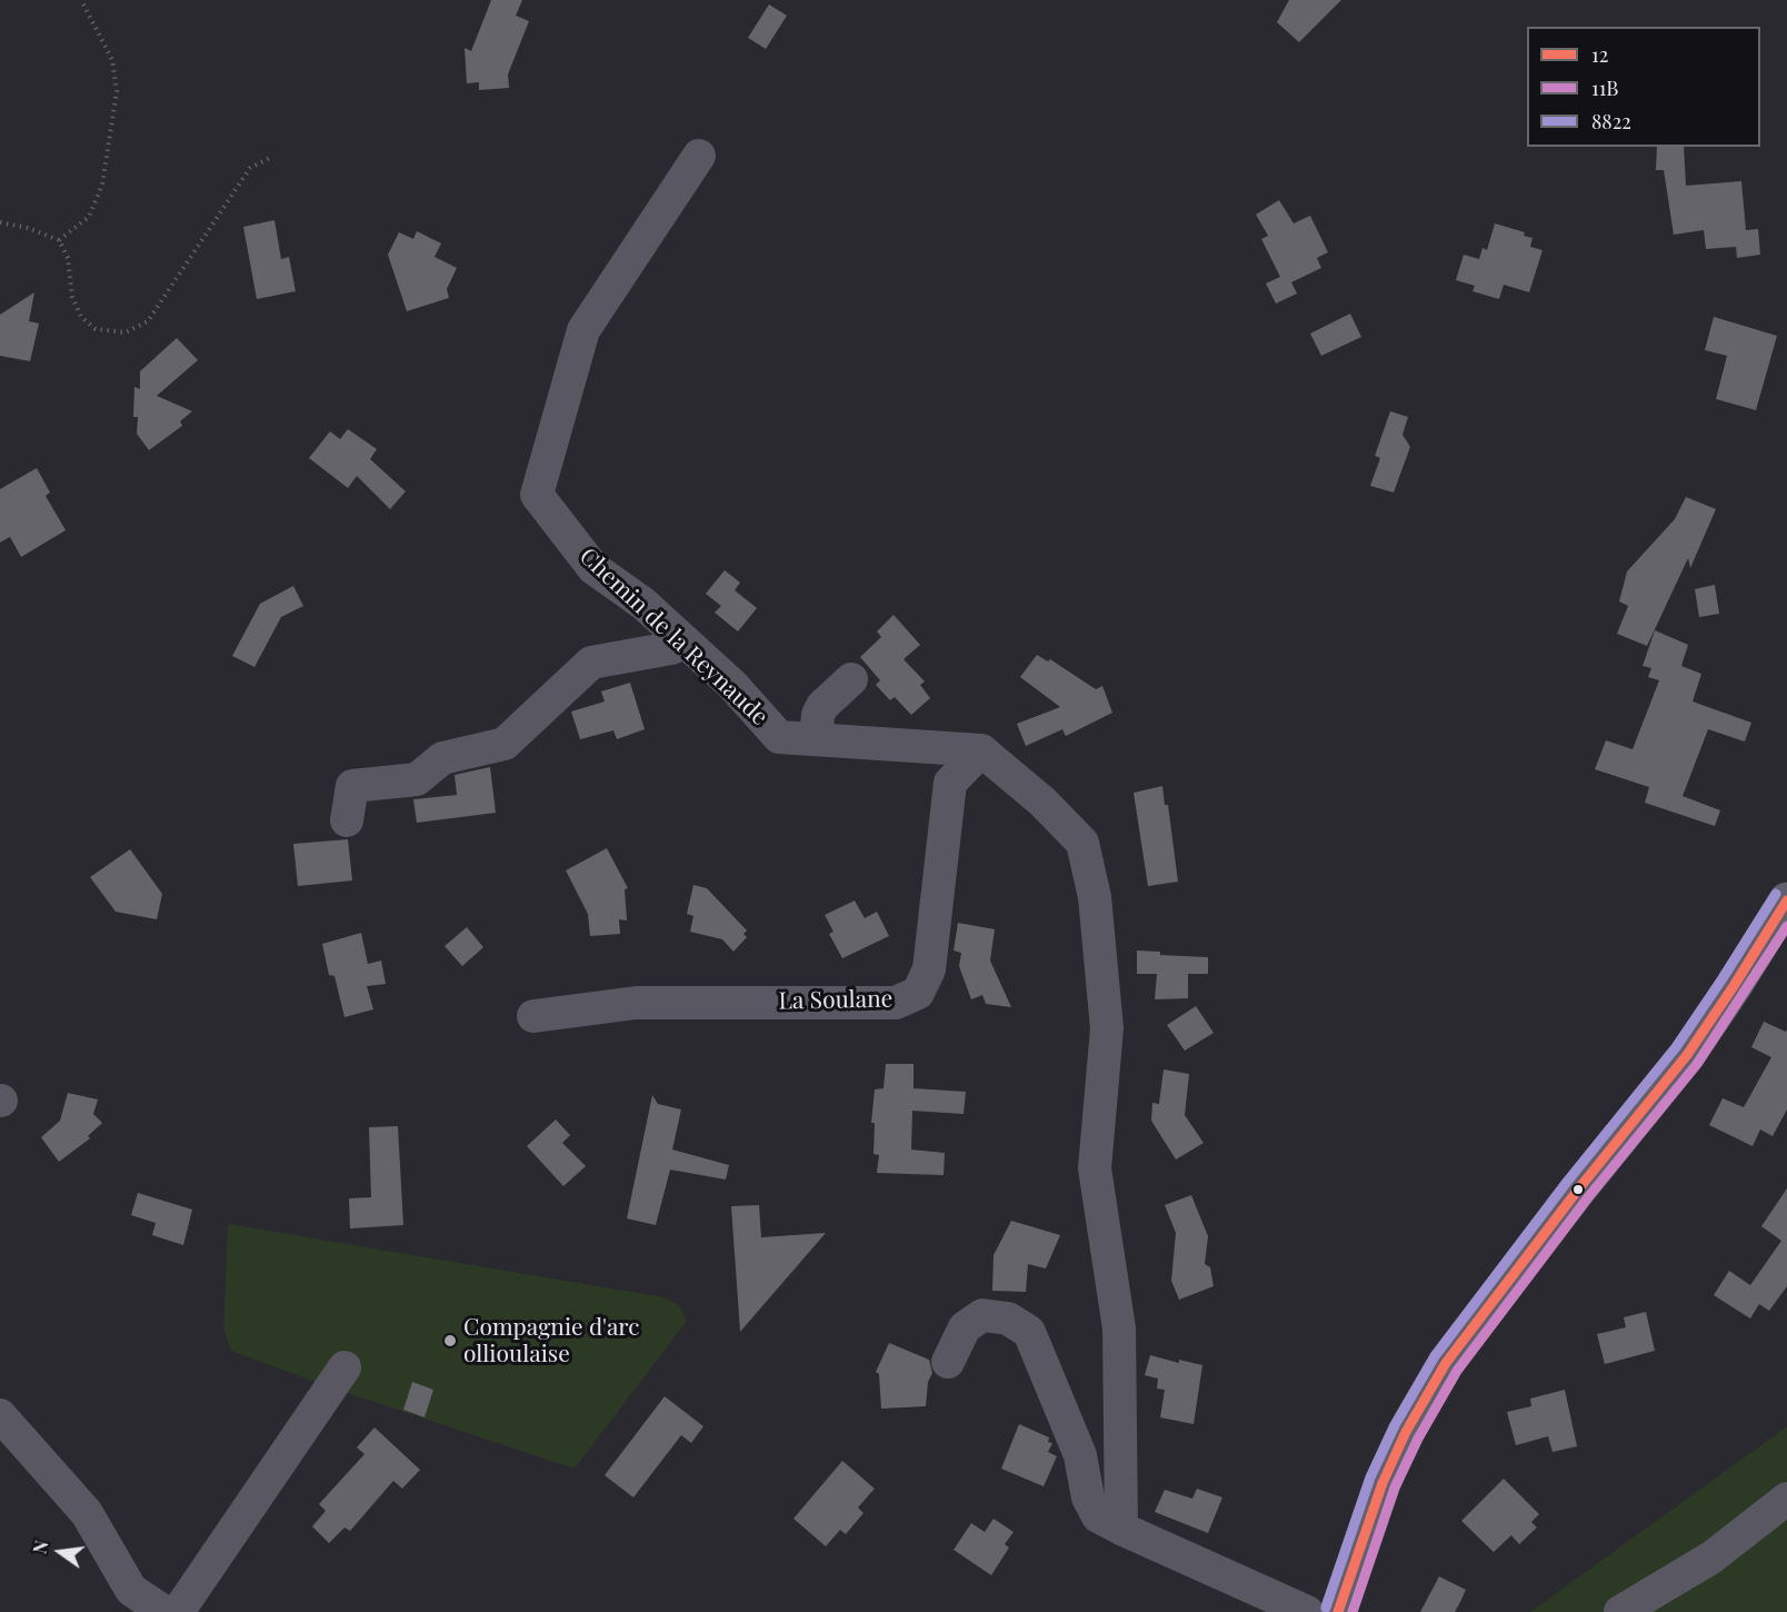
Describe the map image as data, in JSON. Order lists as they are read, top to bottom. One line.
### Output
{"streets":{"street":["Chemin de la Reynaude","La Soulane"]},"crossings":[["Chemin de la Reynaude","La Soulane"]],"places":["Compagnie d'arc ollioulaise"],"lines":["transit line 8822","transit line 12","transit line 11B"],"legend":["12","11B","8822"],"north":"left"}
